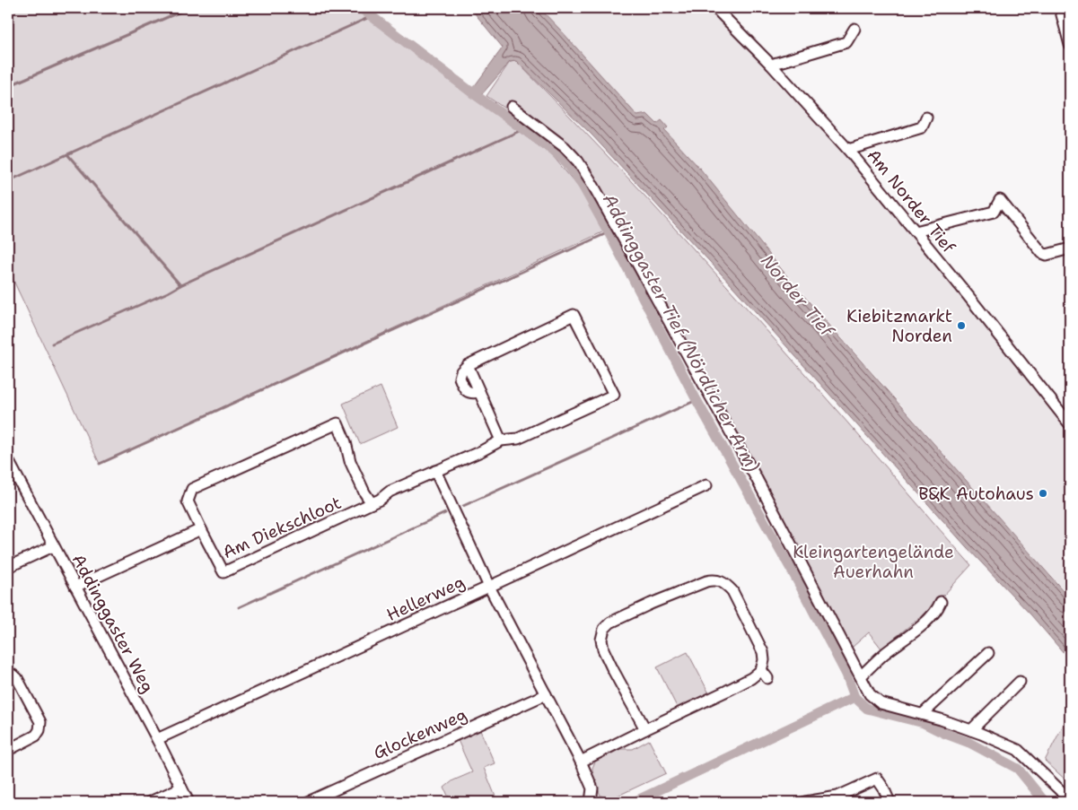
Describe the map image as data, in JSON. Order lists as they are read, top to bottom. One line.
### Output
{"streets":{"street":["Am Norder Tief","Am Diekschloot","Hellerweg","Addinggaster Weg","Glockenweg"]},"crossings":[["Hellerweg","Addinggaster Weg"]],"water":["Norder Tief","Addinggaster Tief (Nördlicher Arm)"],"parks":["Kleingartengelände Auerhahn"],"places":["Kiebitzmarkt Norden","B&K Autohaus"]}
